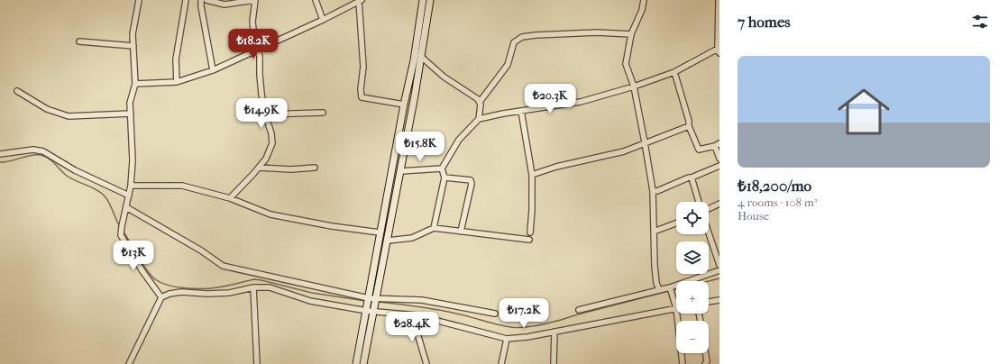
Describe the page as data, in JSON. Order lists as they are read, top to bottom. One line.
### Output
{"page":{"heading":"7 homes","price":["₺18.2K","₺20.3K","₺14.9K","₺15.8K","₺13K","₺17.2K","₺28.4K"],"list":[{"name":"₺18,200/mo","note":"4 rooms · 108 m² · House"}],"map_buttons":["+","−"]}}
